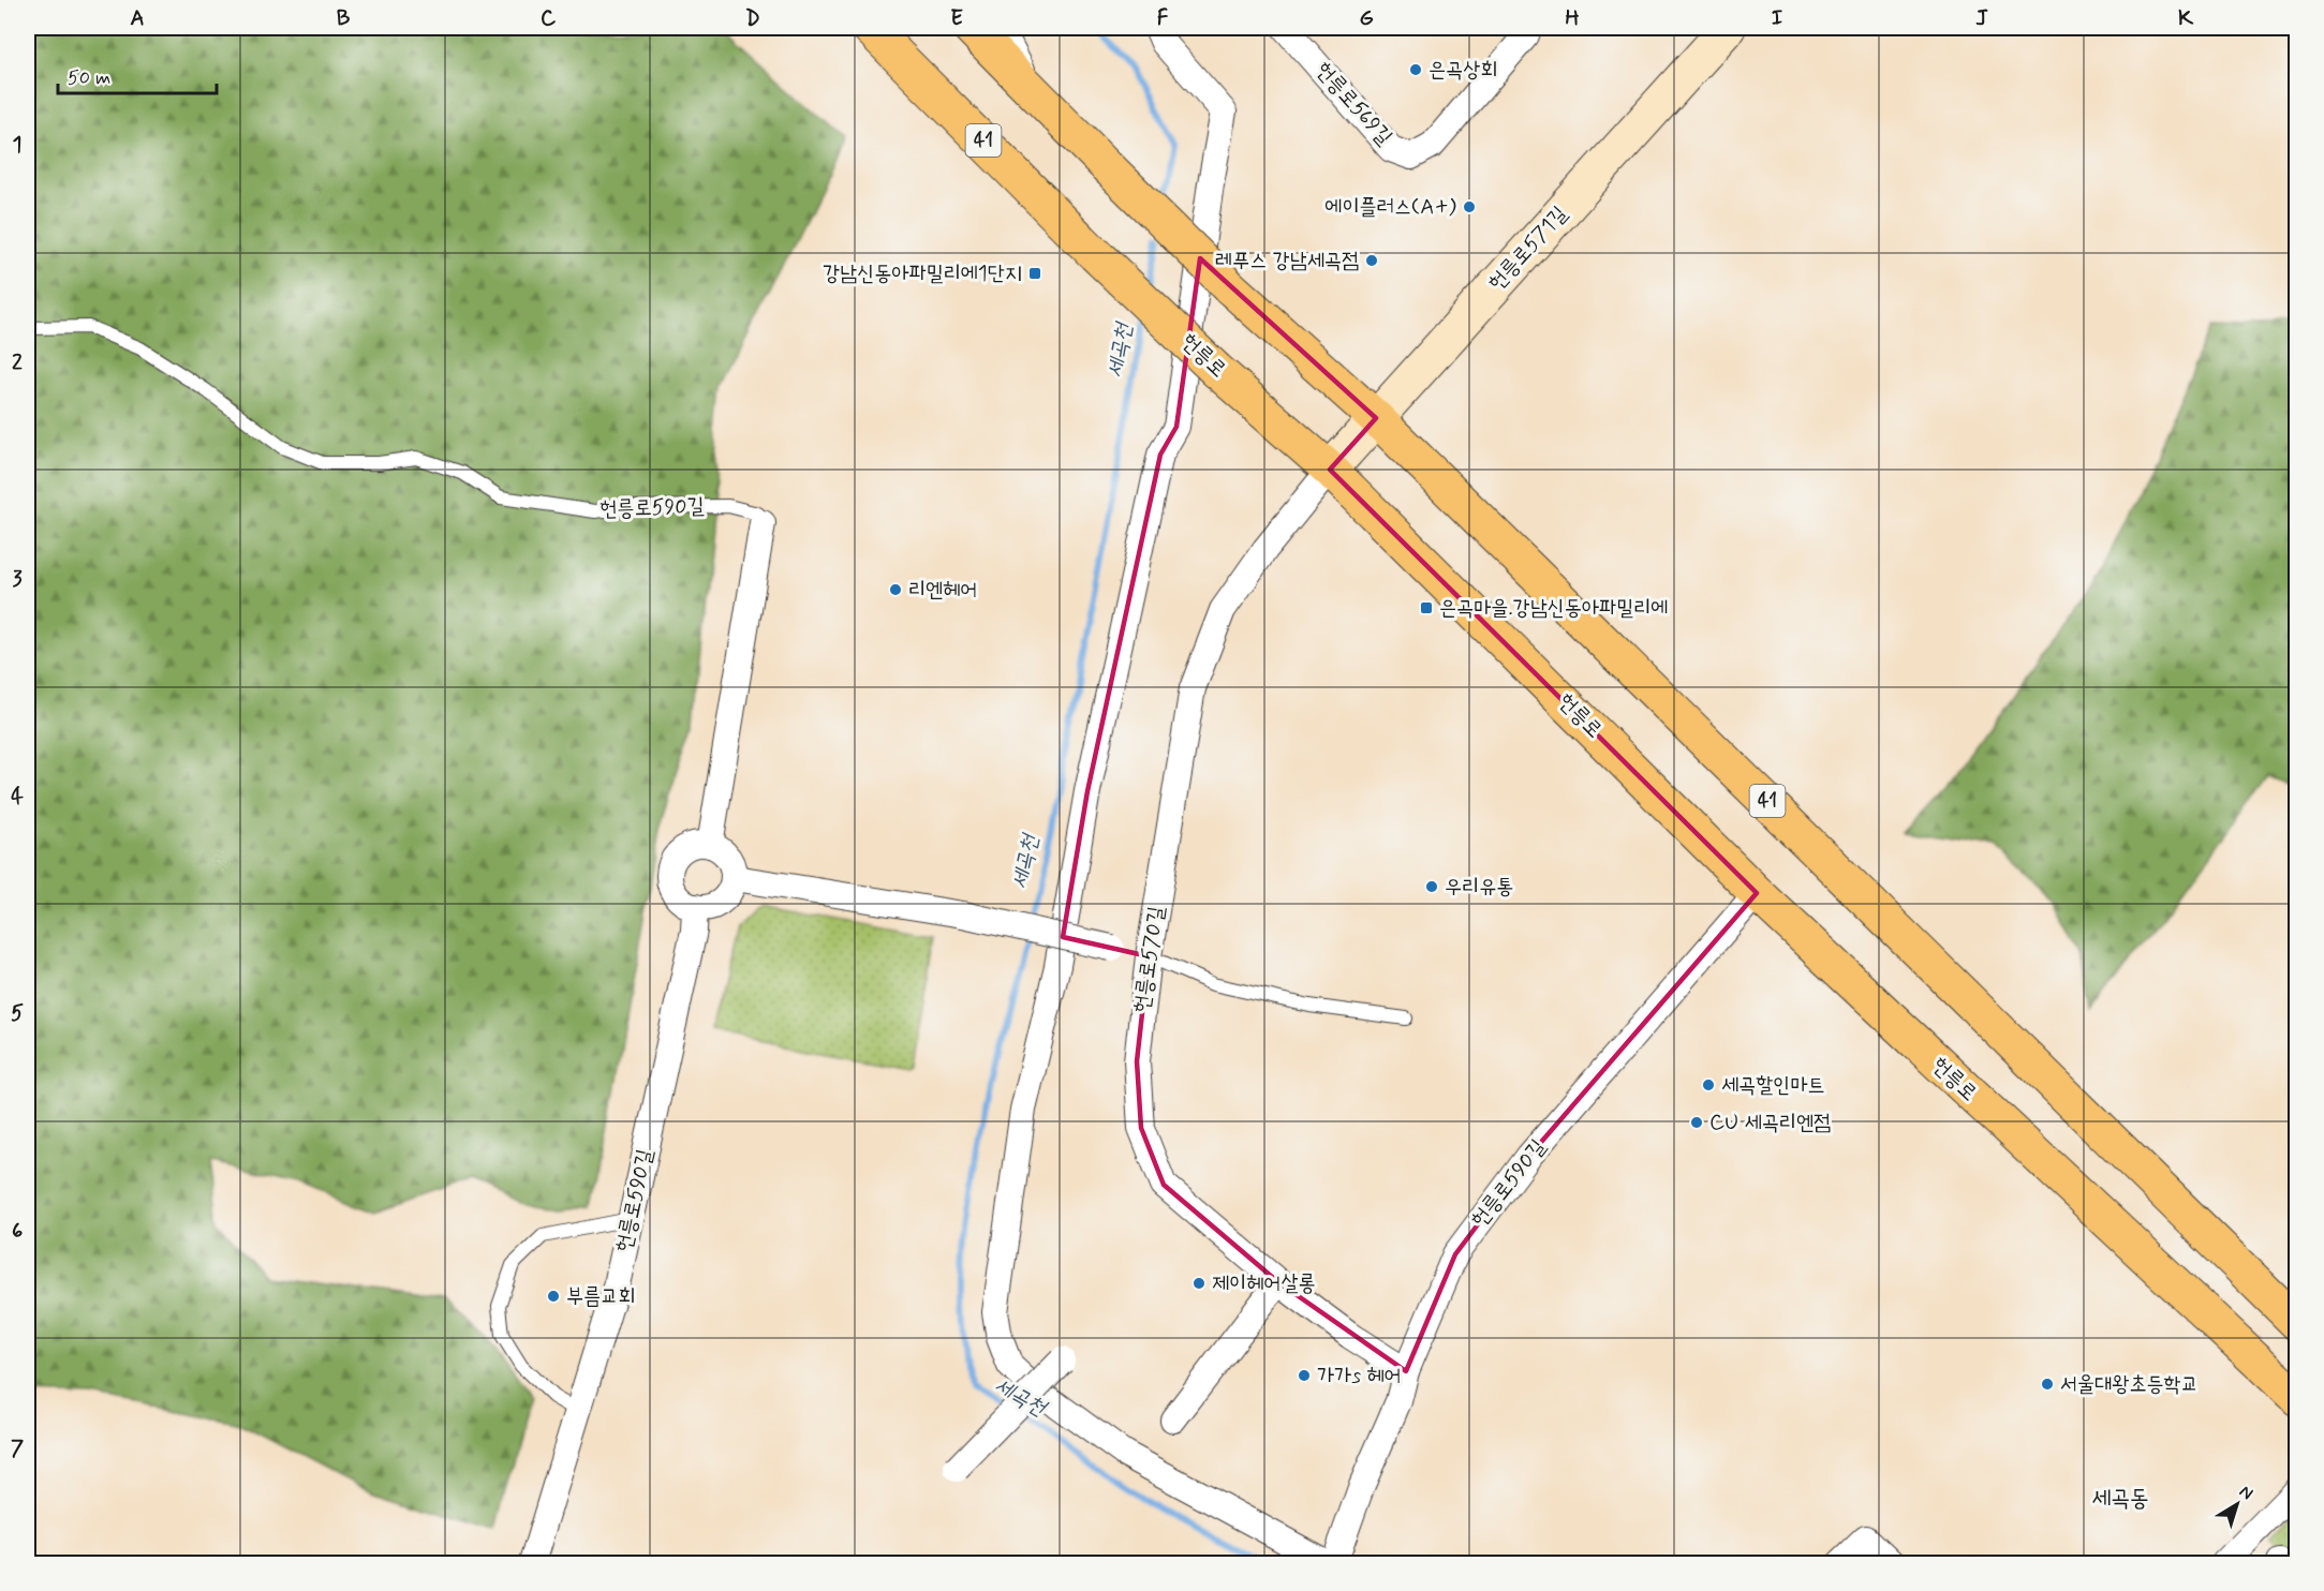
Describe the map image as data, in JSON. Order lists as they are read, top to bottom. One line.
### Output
{"streets":{"main road":["41","헌릉로"],"street":["헌릉로569길","헌릉로571길","헌릉로590길","헌릉로570길"]},"crossings":[["41","헌릉로571길"],["헌릉로571길","헌릉로"],["헌릉로571길","헌릉로570길"],["헌릉로","헌릉로590길"],["헌릉로","헌릉로570길"],["헌릉로590길","헌릉로570길"]],"districts":["세곡동"],"water":["세곡천"],"places":{"other":["은곡상회","에이플러스(A+)","레푸스 강남세곡점","리엔헤어","우리유통","세곡할인마트","CU 세곡리엔점","제이헤어살롱","부름교회","가가s 헤어","서울대왕초등학교"],"transit":["강남신동아파밀리에1단지","은곡마을.강남신동아파밀리에"]},"scale_bar":"50 m","north":"top right","grid":{"columns":["A","B","C","D","E","F","G","H","I","J","K"],"rows":["1","2","3","4","5","6","7"]}}
